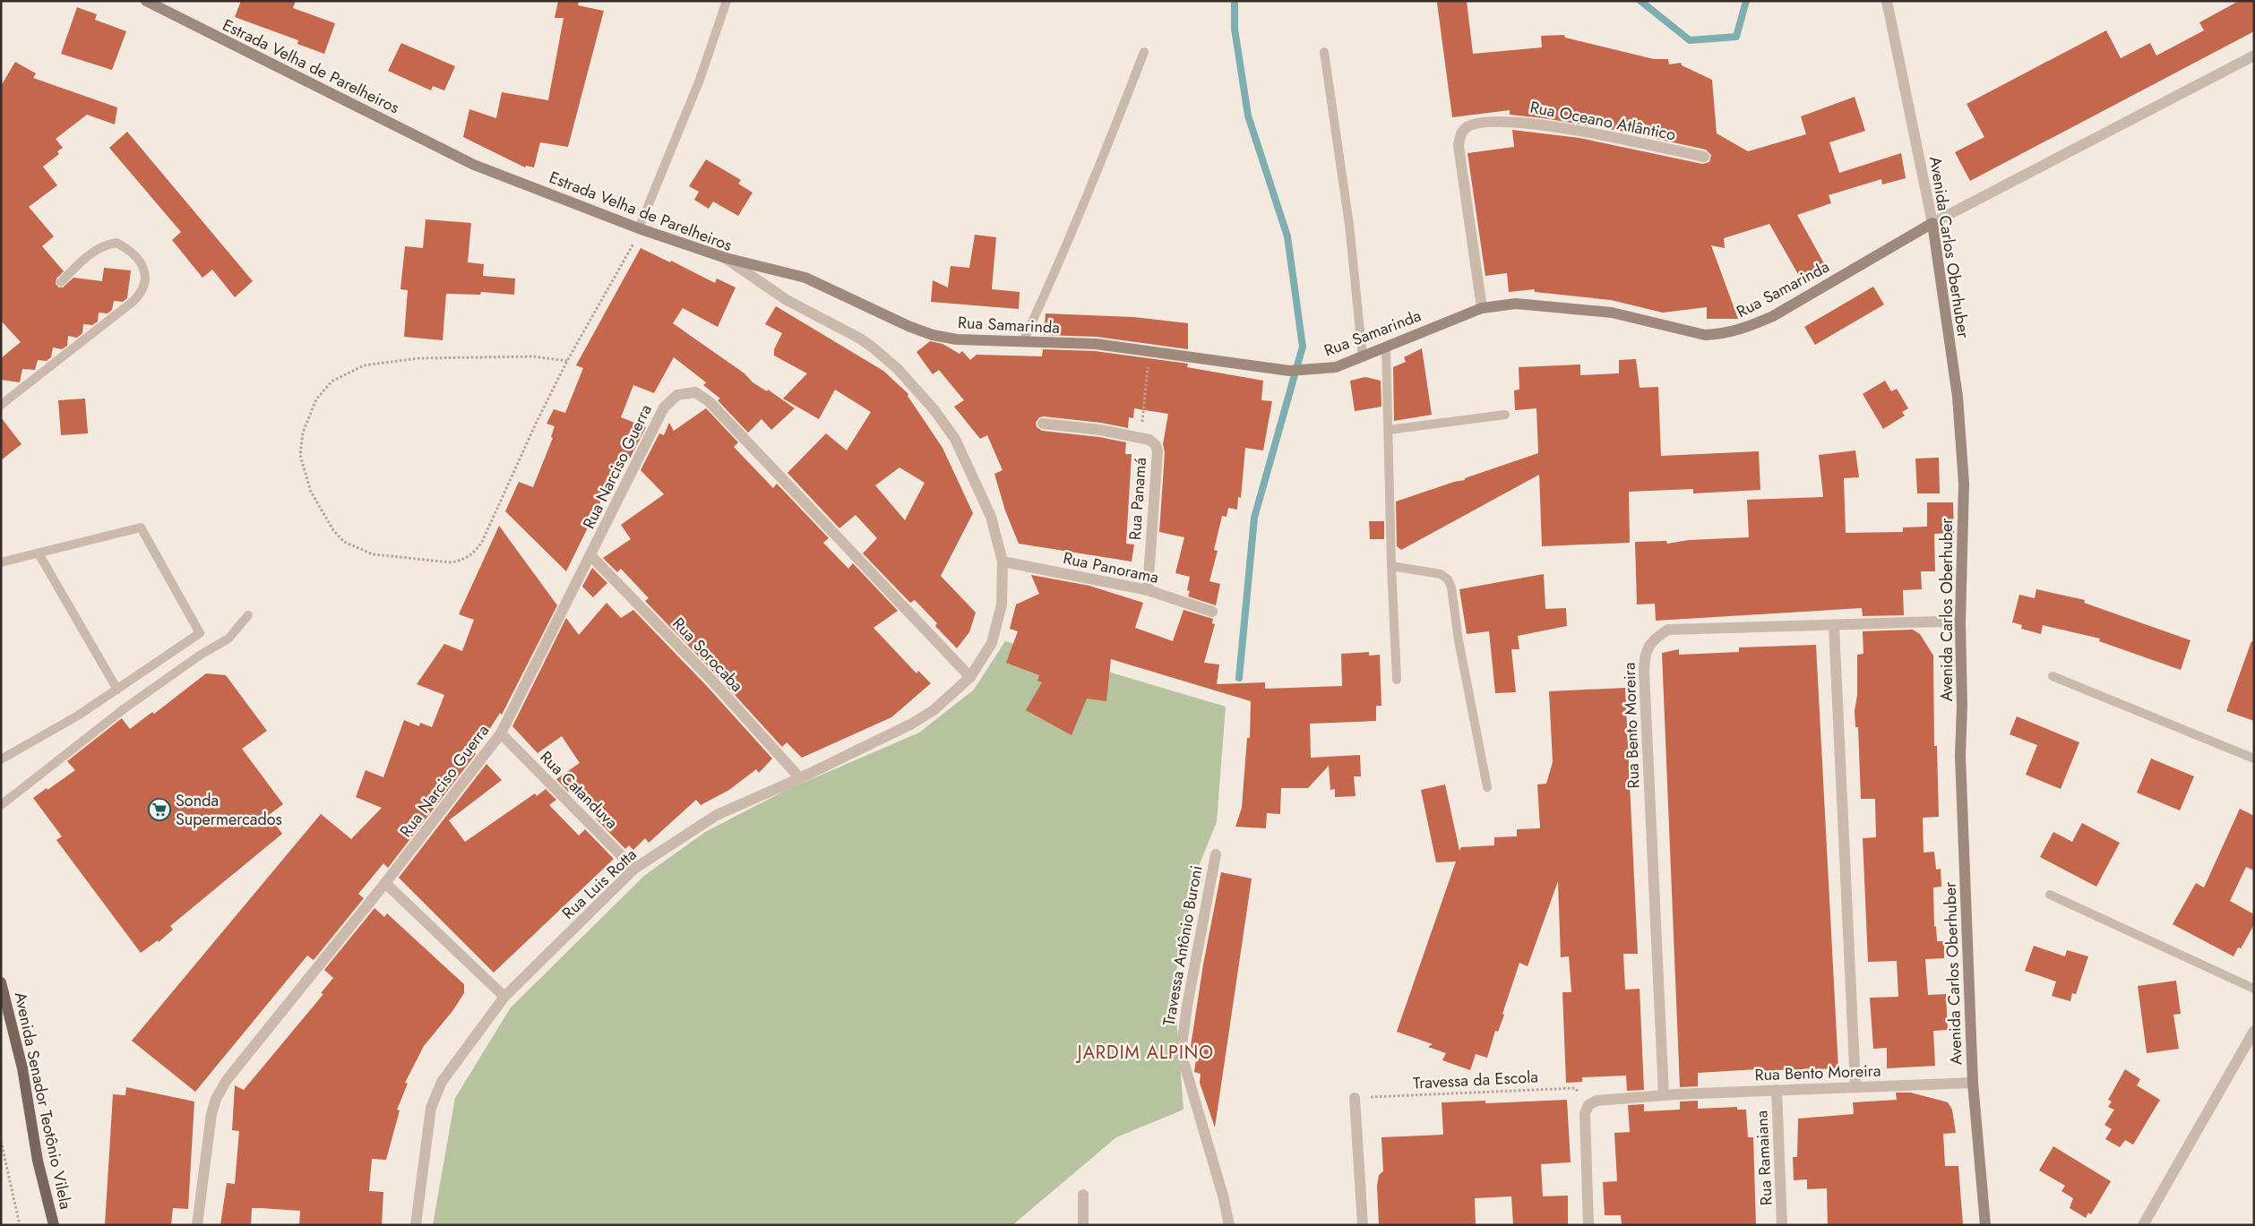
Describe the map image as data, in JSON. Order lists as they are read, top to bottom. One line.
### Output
{"streets":{"main road":["Estrada Velha de Parelheiros","Avenida Carlos Oberhuber","Rua Samarinda","Avenida Senador Teotônio Vilela"],"street":["Rua Oceano Atlântico","Rua Narciso Guerra","Rua Panamá","Rua Panorama","Rua Sorocaba","Rua Bento Moreira","Rua Catanduva","Rua Luis Rotta","Travessa Antônio Buroni","Rua Ramaiana"],"path":["Travessa da Escola"]},"crossings":[["Estrada Velha de Parelheiros","Rua Samarinda"],["Estrada Velha de Parelheiros","Rua Narciso Guerra"],["Estrada Velha de Parelheiros","Rua Panorama"],["Estrada Velha de Parelheiros","Rua Luis Rotta"],["Rua Oceano Atlântico","Rua Samarinda"],["Avenida Carlos Oberhuber","Rua Samarinda"],["Avenida Carlos Oberhuber","Rua Bento Moreira"],["Rua Narciso Guerra","Rua Sorocaba"],["Rua Narciso Guerra","Rua Catanduva"],["Rua Narciso Guerra","Rua Luis Rotta"],["Rua Panamá","Rua Panorama"],["Rua Sorocaba","Rua Luis Rotta"],["Rua Bento Moreira","Travessa da Escola"],["Rua Bento Moreira","Rua Ramaiana"],["Rua Catanduva","Rua Luis Rotta"]],"districts":["JARDIM ALPINO"],"places":{"supermarket":["Sonda Supermercados"]}}
